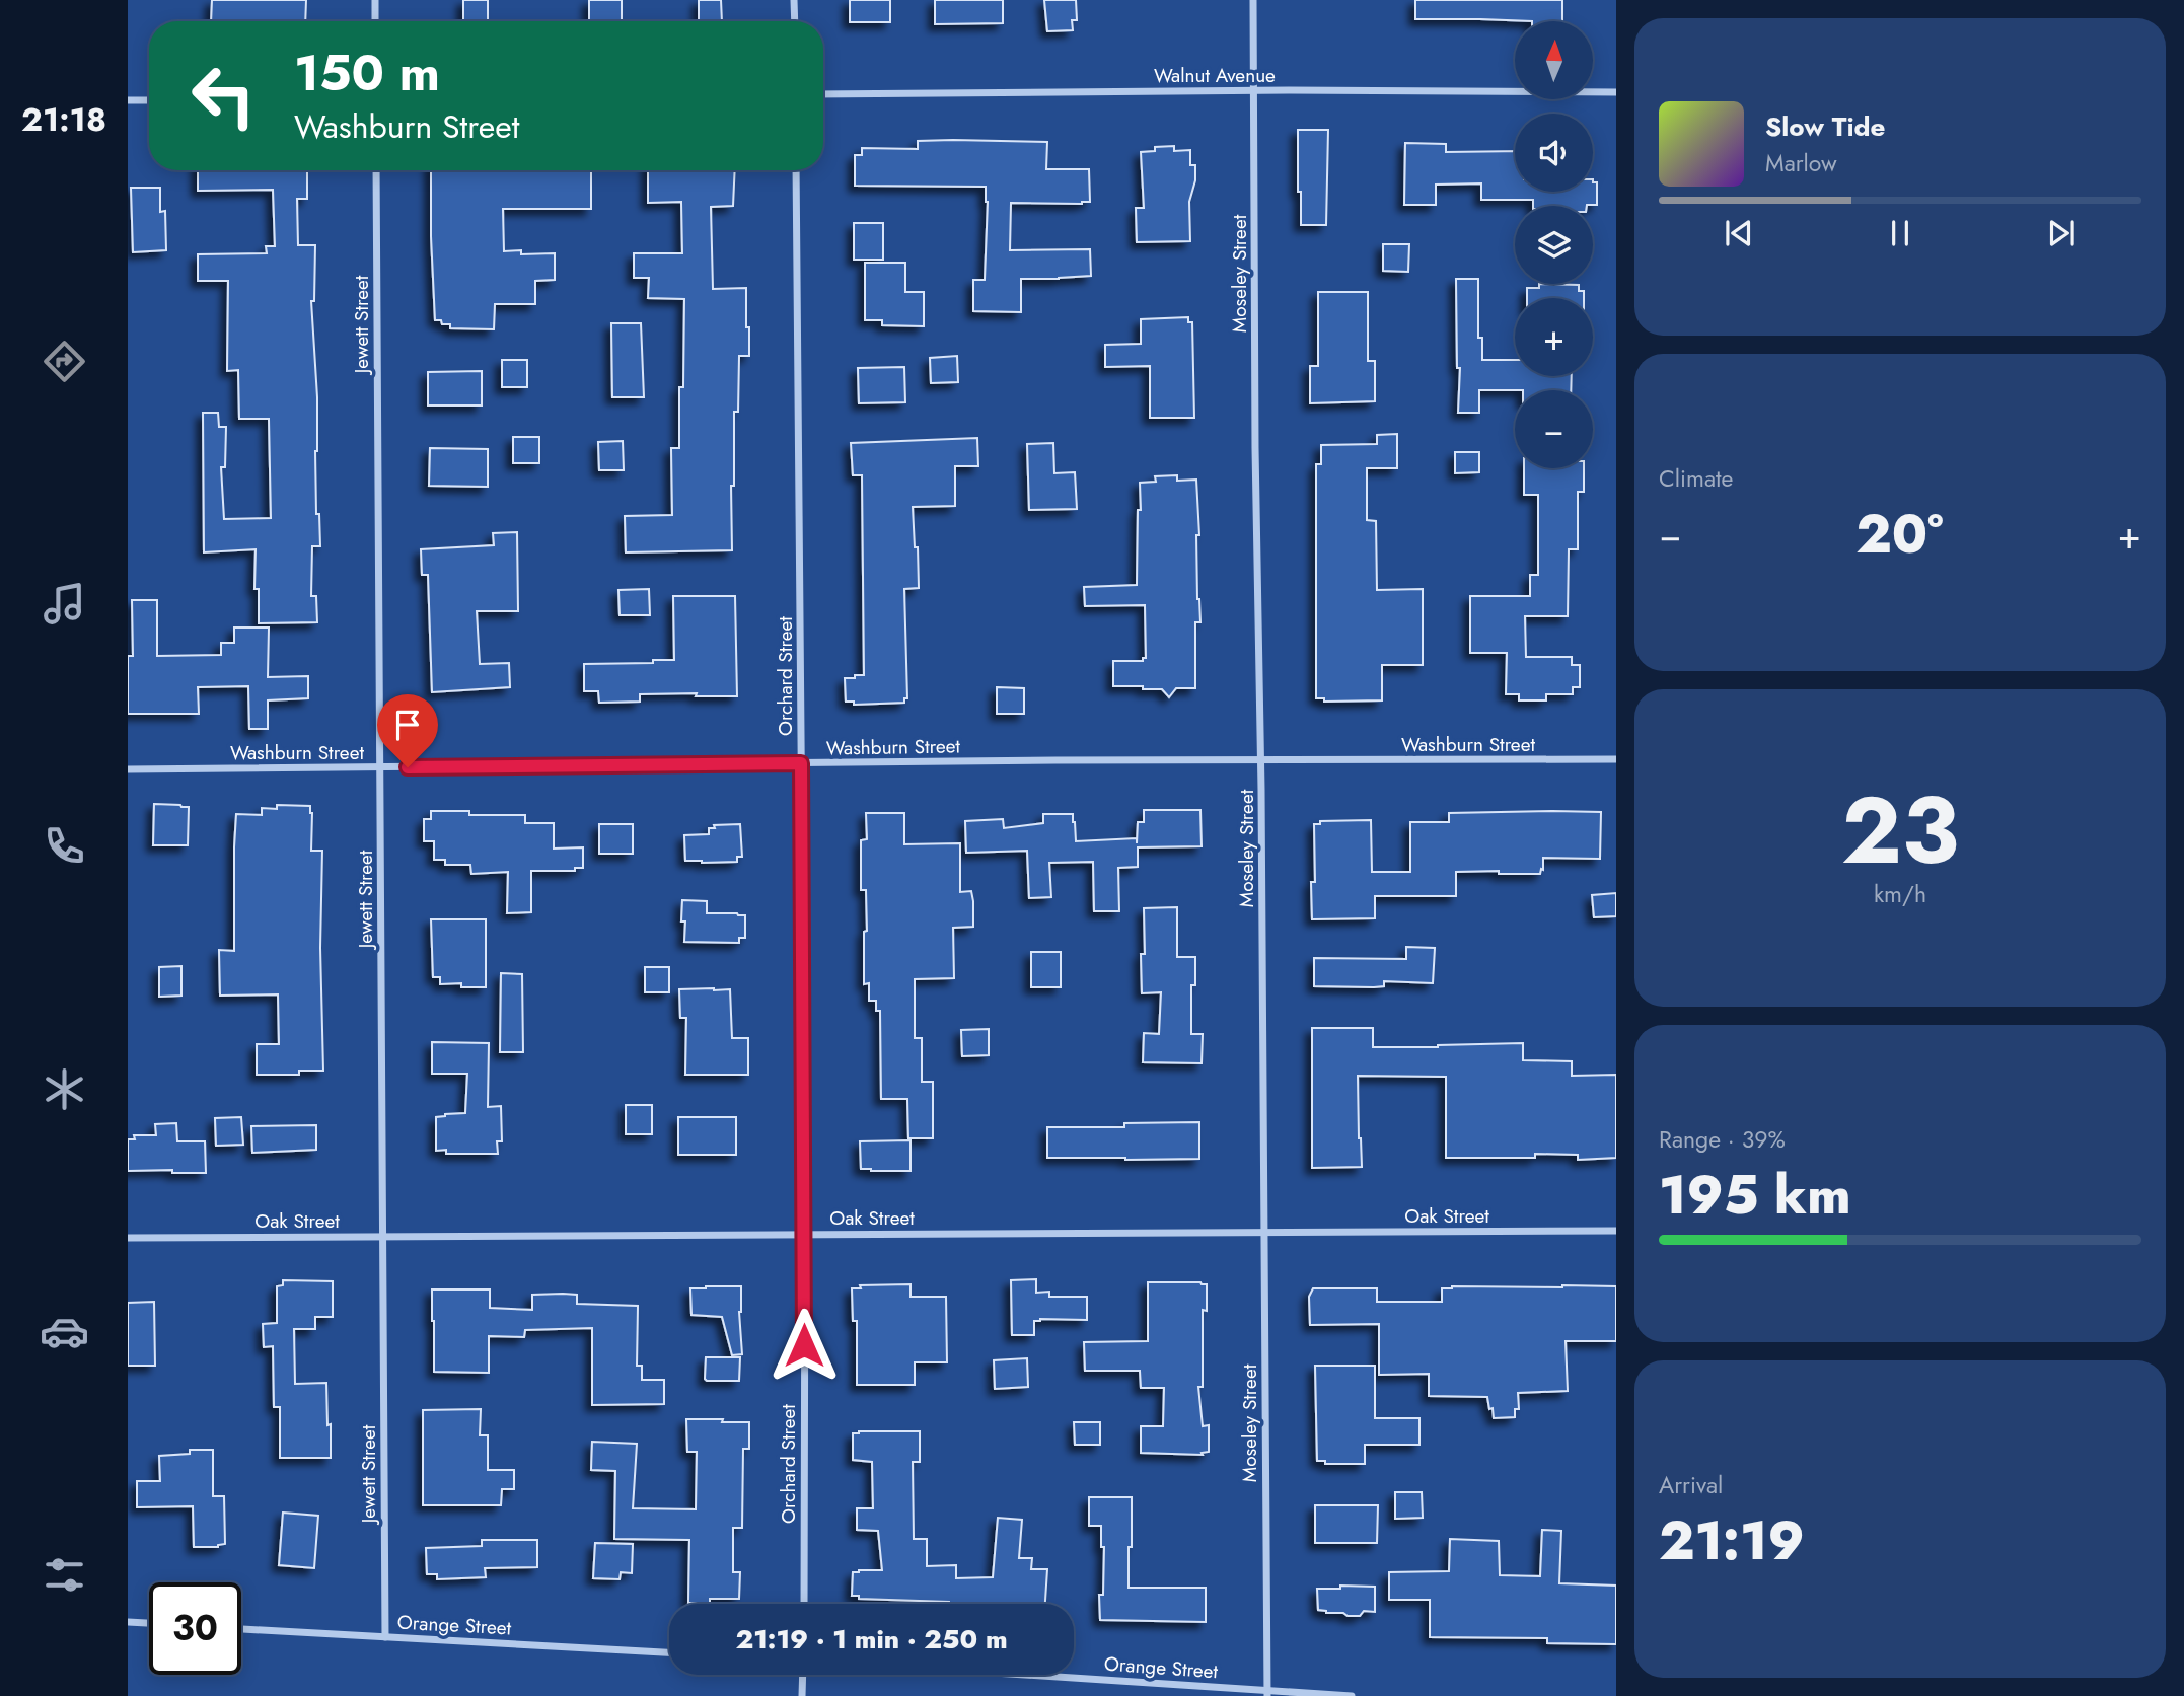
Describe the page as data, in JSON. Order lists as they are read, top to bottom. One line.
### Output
{"streets":{"street":["Walnut Avenue","Moseley Street","Jewett Street","Orchard Street","Washburn Street","Oak Street","Orange Street"]},"crossings":[["Walnut Avenue","Moseley Street"],["Moseley Street","Washburn Street"],["Moseley Street","Oak Street"],["Moseley Street","Orange Street"],["Jewett Street","Washburn Street"],["Jewett Street","Oak Street"],["Jewett Street","Orange Street"],["Orchard Street","Washburn Street"],["Orchard Street","Oak Street"]],"north":"top","page":{"tabs":"21:18","map_buttons":["+","−"],"turn":["150 m","Washburn Street"],"song":["Slow Tide","Marlow"],"tile":["Climate",["23","km/h"],["Range · 39%","195 km"],["Arrival","21:19"]],"heat":["−","20°","+"],"limit":"30","trip":"21:19 · 1 min · 250 m"}}
